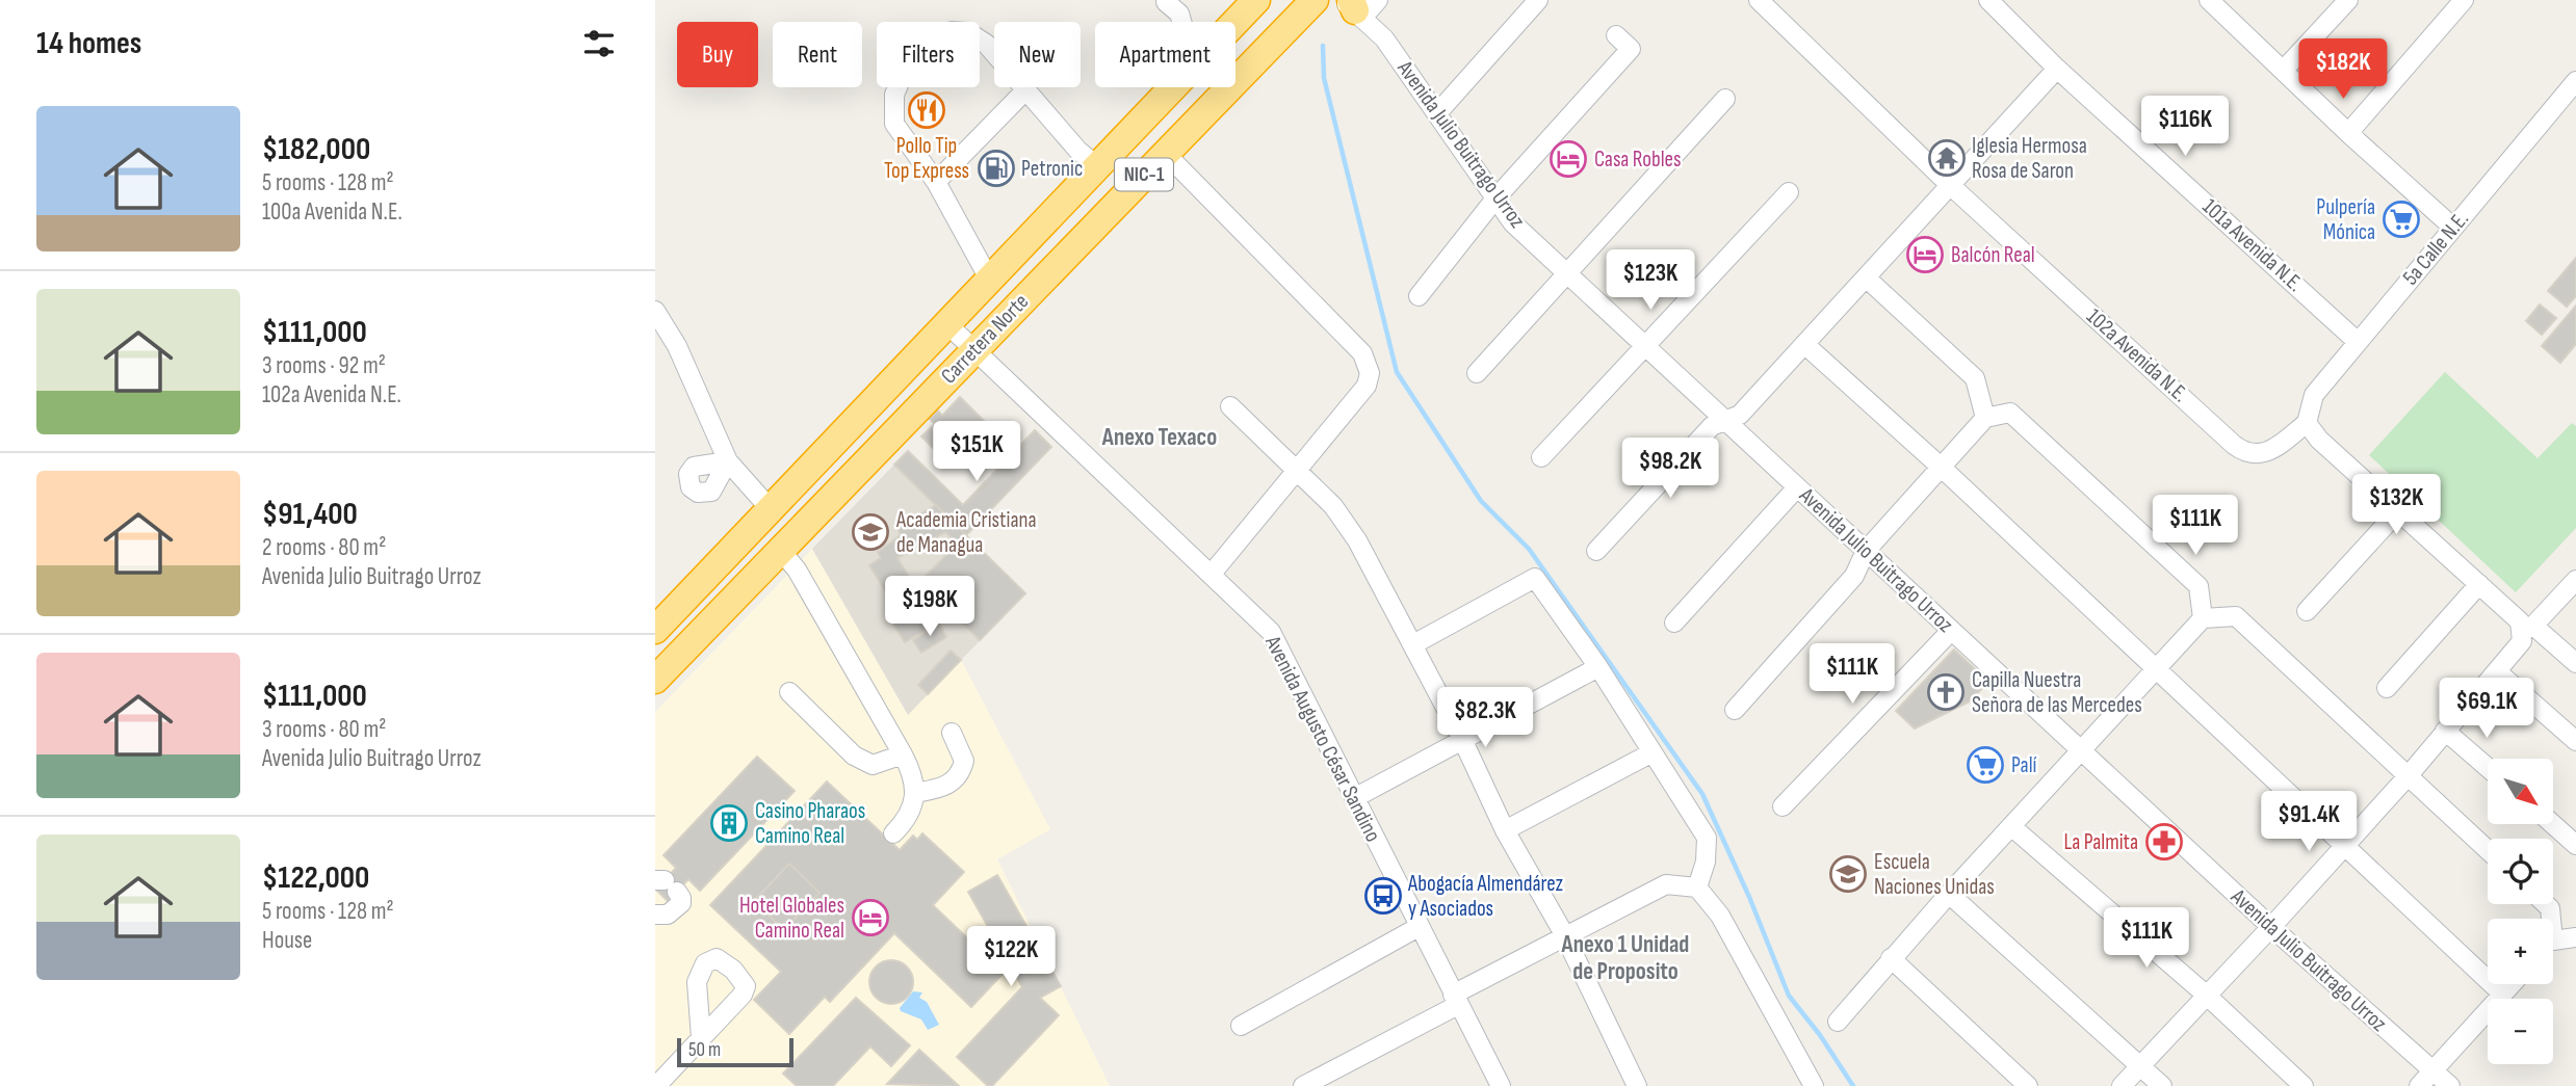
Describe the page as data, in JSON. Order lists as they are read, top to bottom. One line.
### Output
{"streets":{"highway":["NIC-1","Carretera Norte"],"street":["Avenida Julio Buitrago Urroz","101a Avenida N.E.","5a Calle N.E.","102a Avenida N.E.","Avenida Augusto César Sandino"]},"crossings":[["101a Avenida N.E.","5a Calle N.E."],["5a Calle N.E.","102a Avenida N.E."],["Carretera Norte","Avenida Augusto César Sandino"]],"districts":["Anexo Texaco","Anexo 1 Unidad de Proposito"],"places":{"restaurant":["Pollo Tip Top Express"],"temple":["Iglesia Hermosa Rosa de Saron"],"hotel":["Casa Robles","Balcón Real","Hotel Globales Camino Real"],"fuel station":["Petronic"],"supermarket":["Pulpería Mónica","Palí"],"school or university":["Academia Cristiana de Managua","Escuela Naciones Unidas"],"church":["Capilla Nuestra Señora de las Mercedes"],"building":["Casino Pharaos Camino Real"],"pharmacy":["La Palmita"],"bus stop":["Abogacía Almendárez y Asociados"]},"scale_bar":"50 m","north":"bottom right","page":{"heading":"14 homes","chip":["Buy","Rent","Filters","New","Apartment"],"price":["$182K","$116K","$123K","$151K","$98.2K","$132K","$111K","$198K","$111K","$69.1K","$82.3K","$91.4K","$111K","$122K"],"list":[{"name":"$182,000","note":"5 rooms · 128 m² · 100a Avenida N.E."},{"name":"$111,000","note":"3 rooms · 92 m² · 102a Avenida N.E."},{"name":"$91,400","note":"2 rooms · 80 m² · Avenida Julio Buitrago Urroz"},{"name":"$111,000","note":"3 rooms · 80 m² · Avenida Julio Buitrago Urroz"},{"name":"$122,000","note":"5 rooms · 128 m² · House"}],"map_buttons":["+","−"],"scale":"50 m"}}
